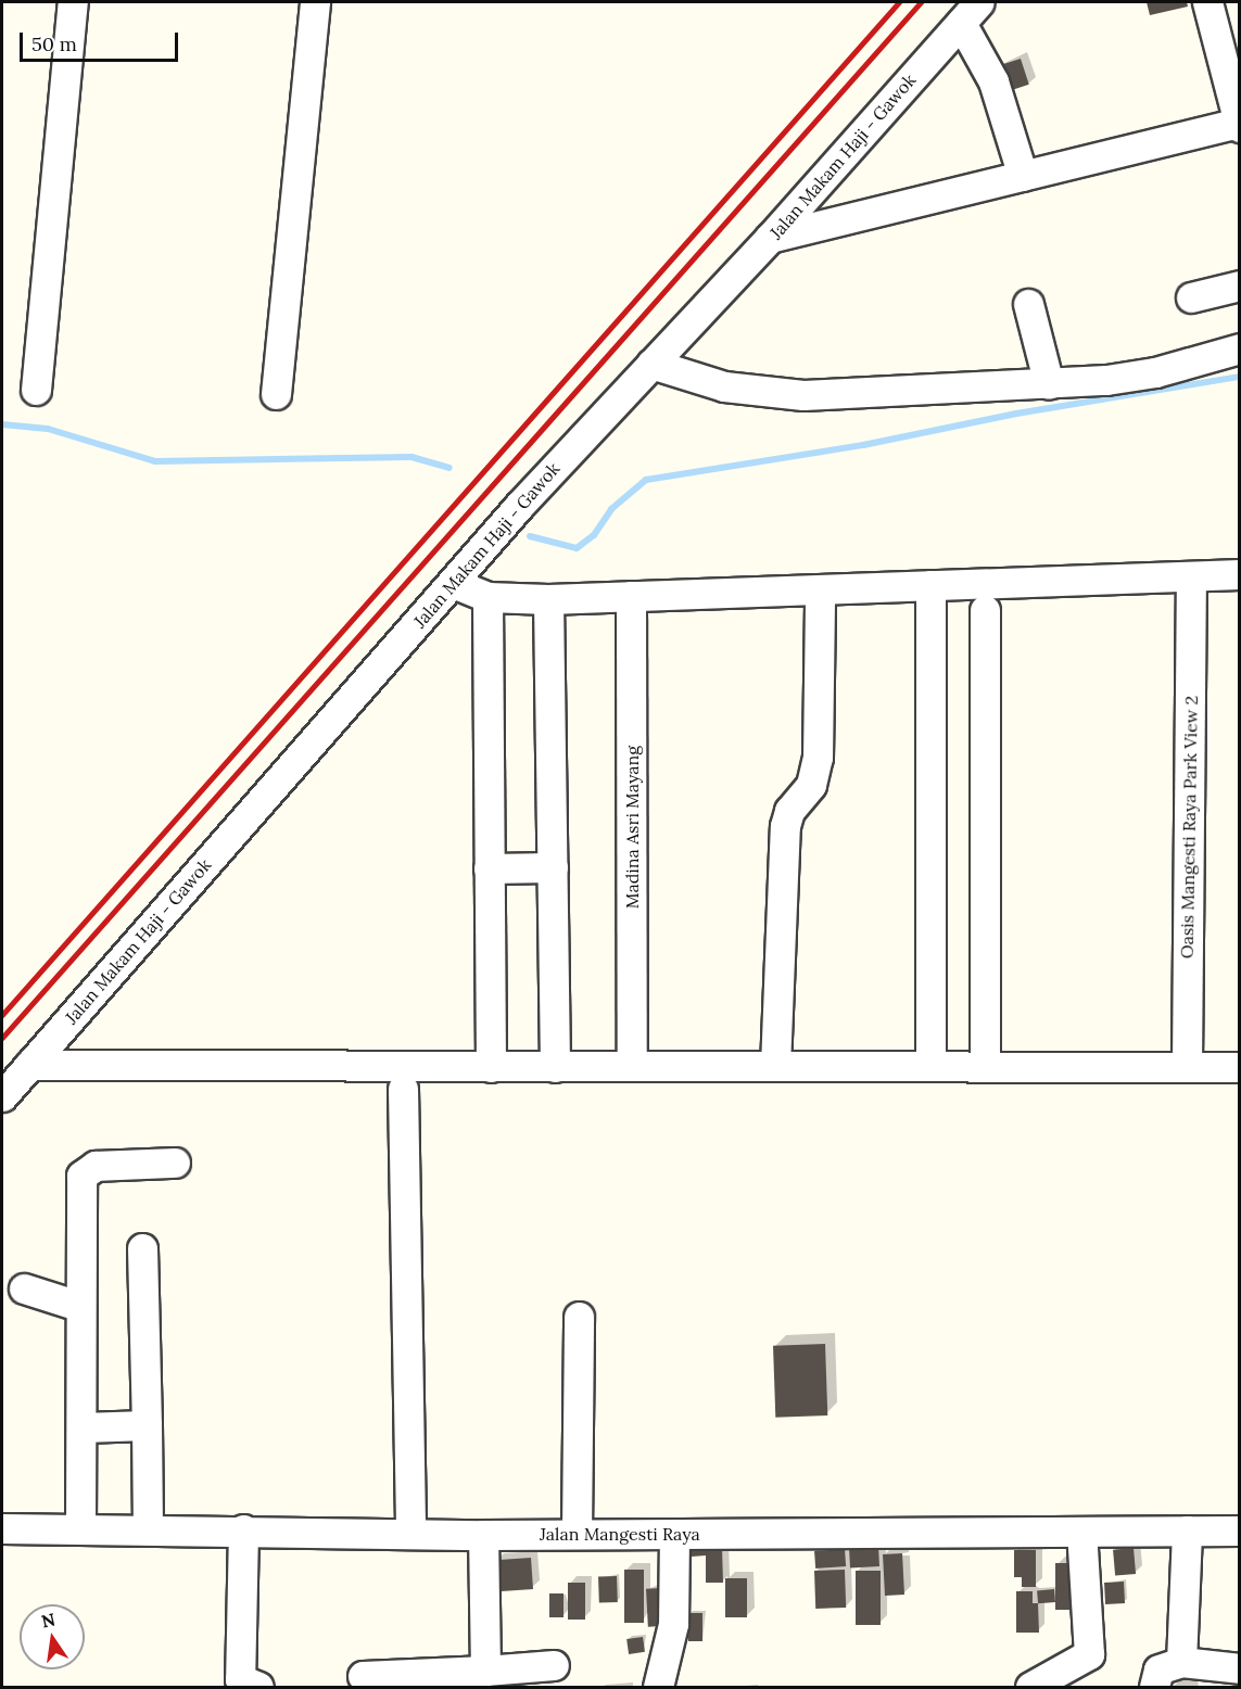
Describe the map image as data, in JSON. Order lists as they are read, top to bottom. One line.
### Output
{"streets":{"street":["Jalan Makam Haji - Gawok","Madina Asri Mayang","Oasis Mangesti Raya Park View 2","Jalan Mangesti Raya"]},"scale_bar":"50 m","north":"top"}
